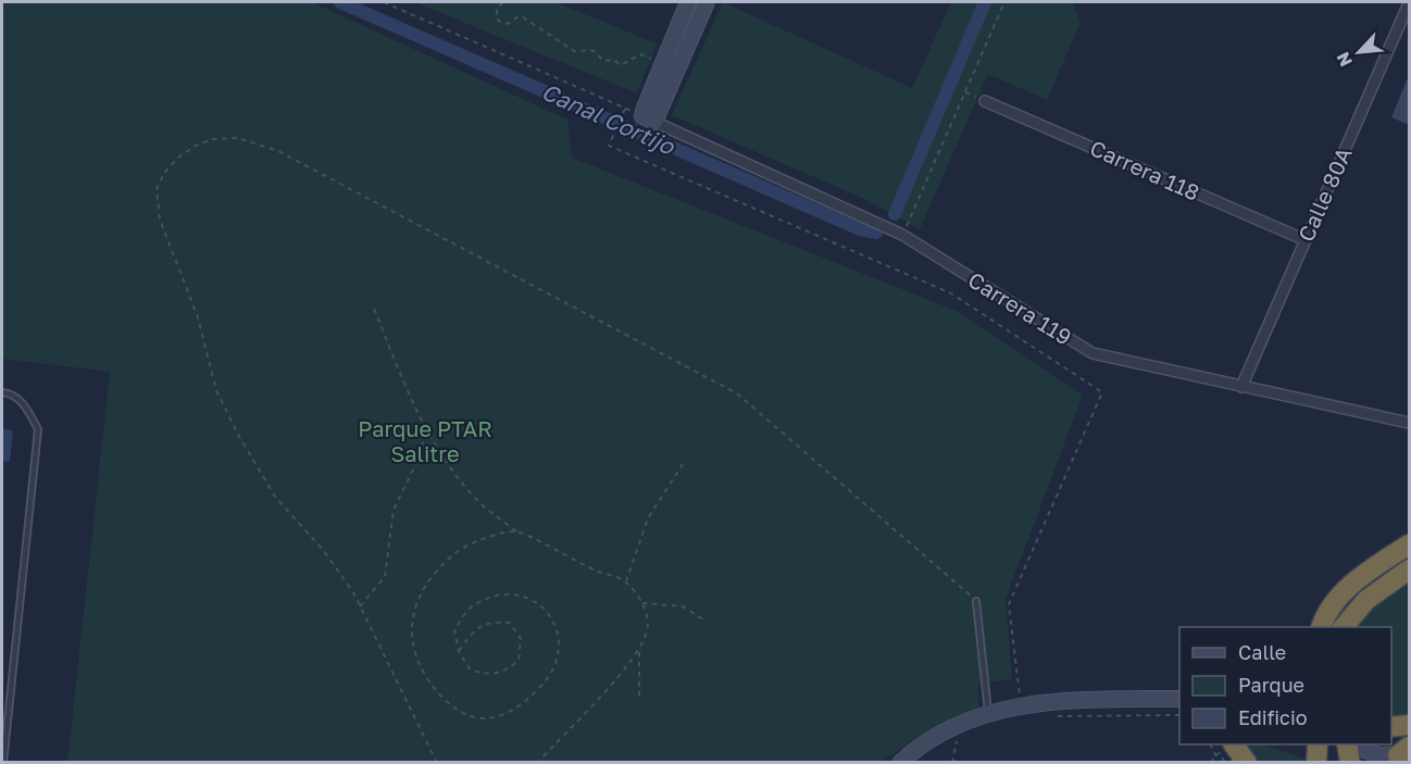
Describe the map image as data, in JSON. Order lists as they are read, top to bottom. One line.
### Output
{"streets":{"street":["Carrera 118","Calle 80A","Carrera 119"]},"crossings":[["Carrera 118","Calle 80A"],["Calle 80A","Carrera 119"]],"water":["Canal Cortijo"],"parks":["Parque PTAR Salitre"],"legend":["Calle","Parque","Edificio"],"north":"bottom left"}
